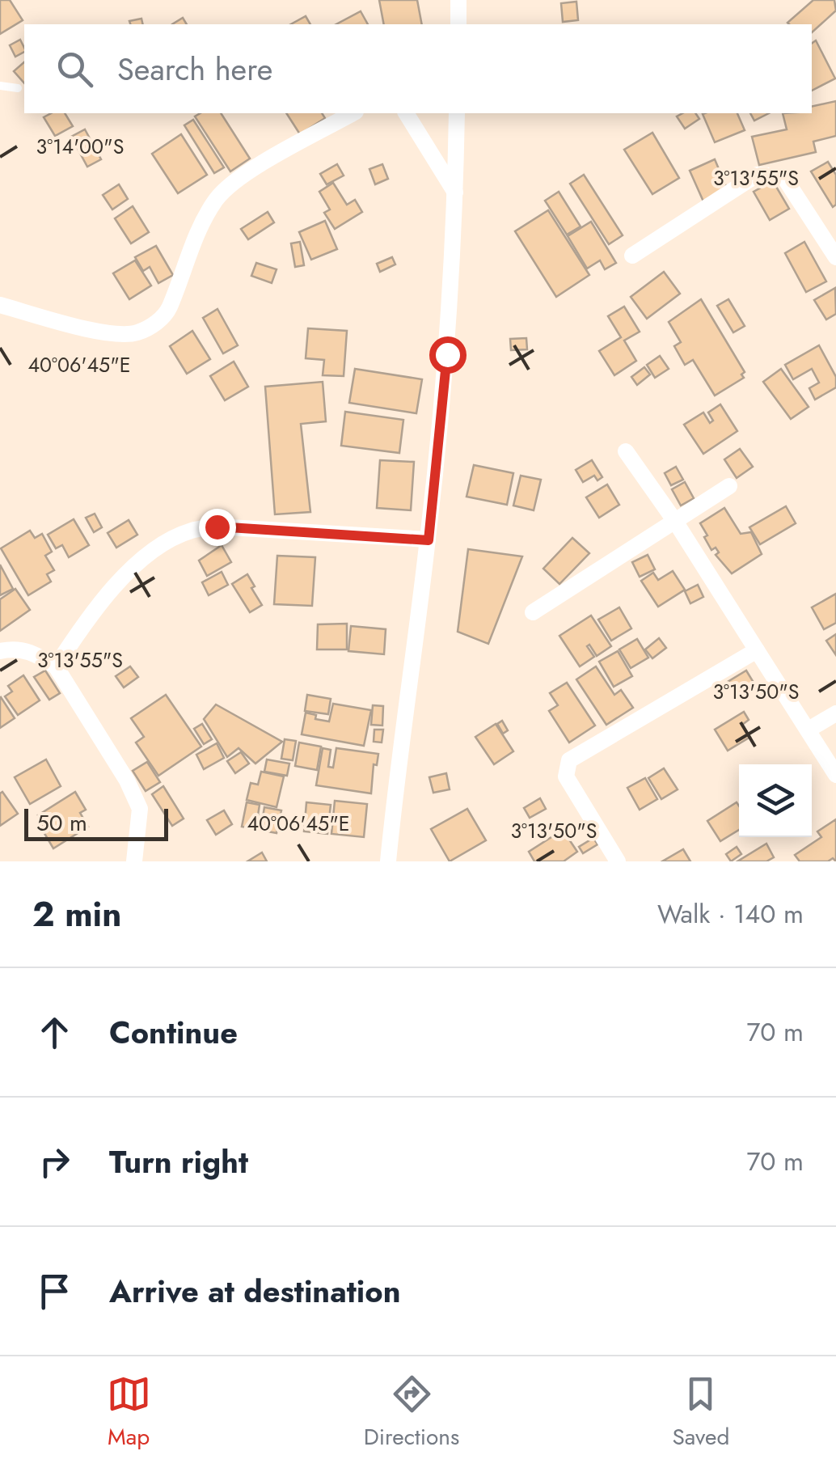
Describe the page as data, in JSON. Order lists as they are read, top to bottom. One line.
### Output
{"scale_bar":"50 m","page":{"search":"Search here","scale":"50 m","heading":["2 min","Walk · 140 m"],"list":[["Continue","70 m"],["Turn right","70 m"],"Arrive at destination"],"nav":["Map","Directions","Saved"]},"coordinates":["3°14'00\"S","3°13'55\"S","40°06'45\"E","3°13'50\"S"]}
